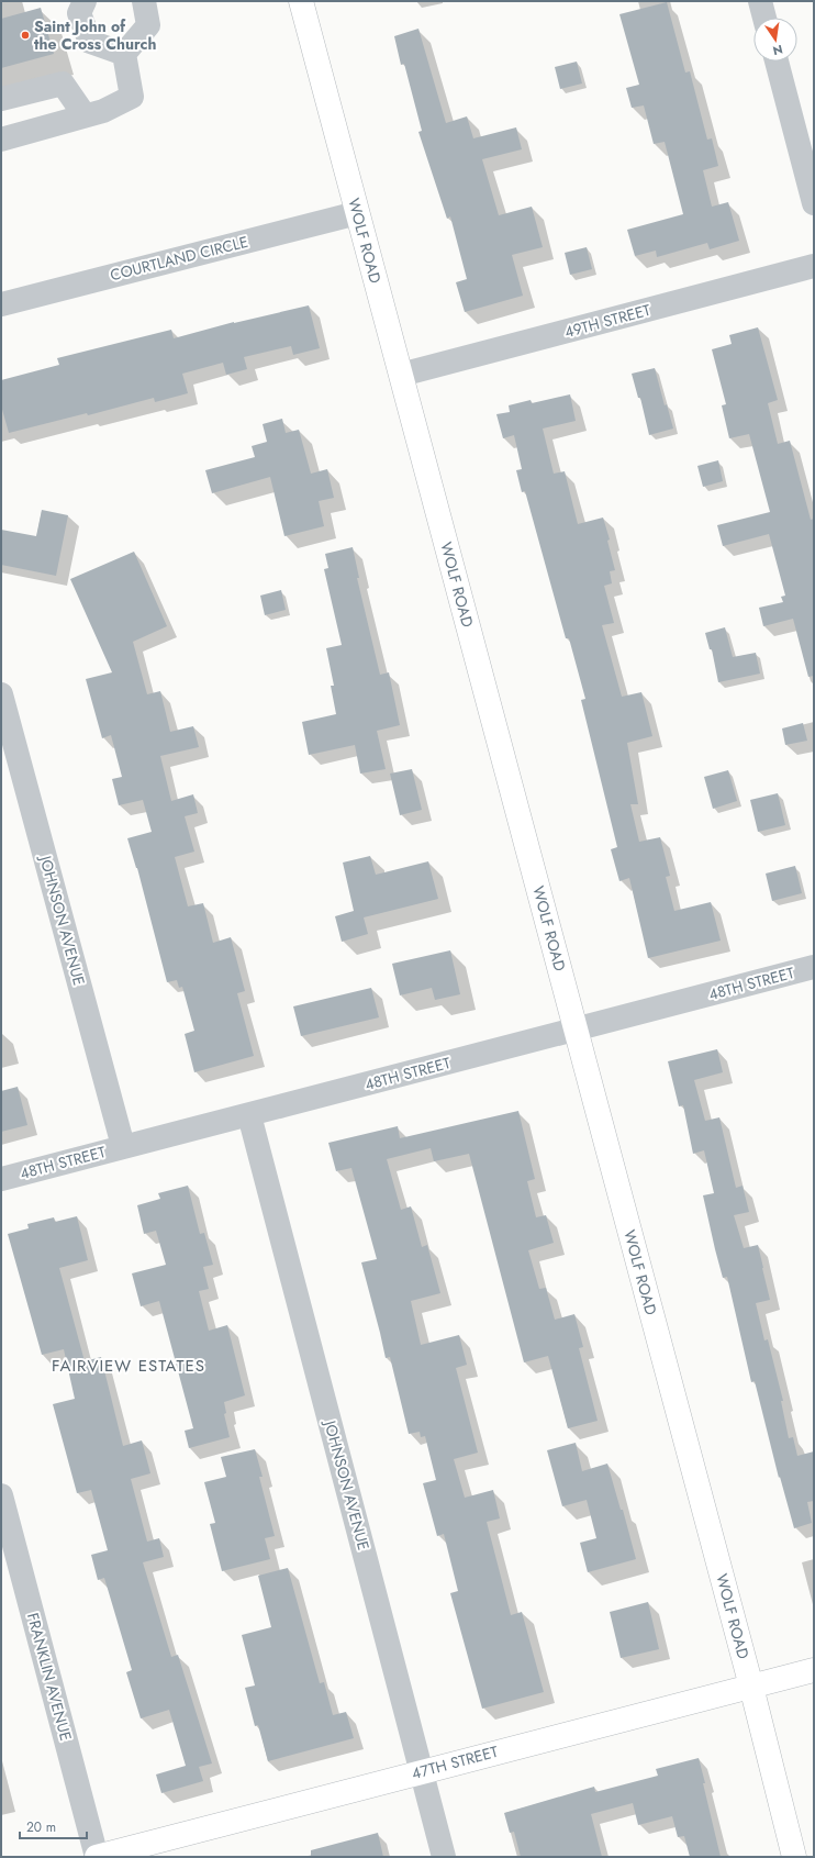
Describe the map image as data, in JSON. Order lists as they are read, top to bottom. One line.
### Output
{"streets":{"main road":["WOLF ROAD","47TH STREET"],"street":["COURTLAND CIRCLE","49TH STREET","JOHNSON AVENUE","48TH STREET","FRANKLIN AVENUE"]},"crossings":[["WOLF ROAD","COURTLAND CIRCLE"],["WOLF ROAD","49TH STREET"],["WOLF ROAD","48TH STREET"],["WOLF ROAD","47TH STREET"],["JOHNSON AVENUE","48TH STREET"],["JOHNSON AVENUE","47TH STREET"],["FRANKLIN AVENUE","47TH STREET"]],"districts":["FAIRVIEW ESTATES"],"places":["Saint John of the Cross Church"],"scale_bar":"20 m","north":"bottom"}
